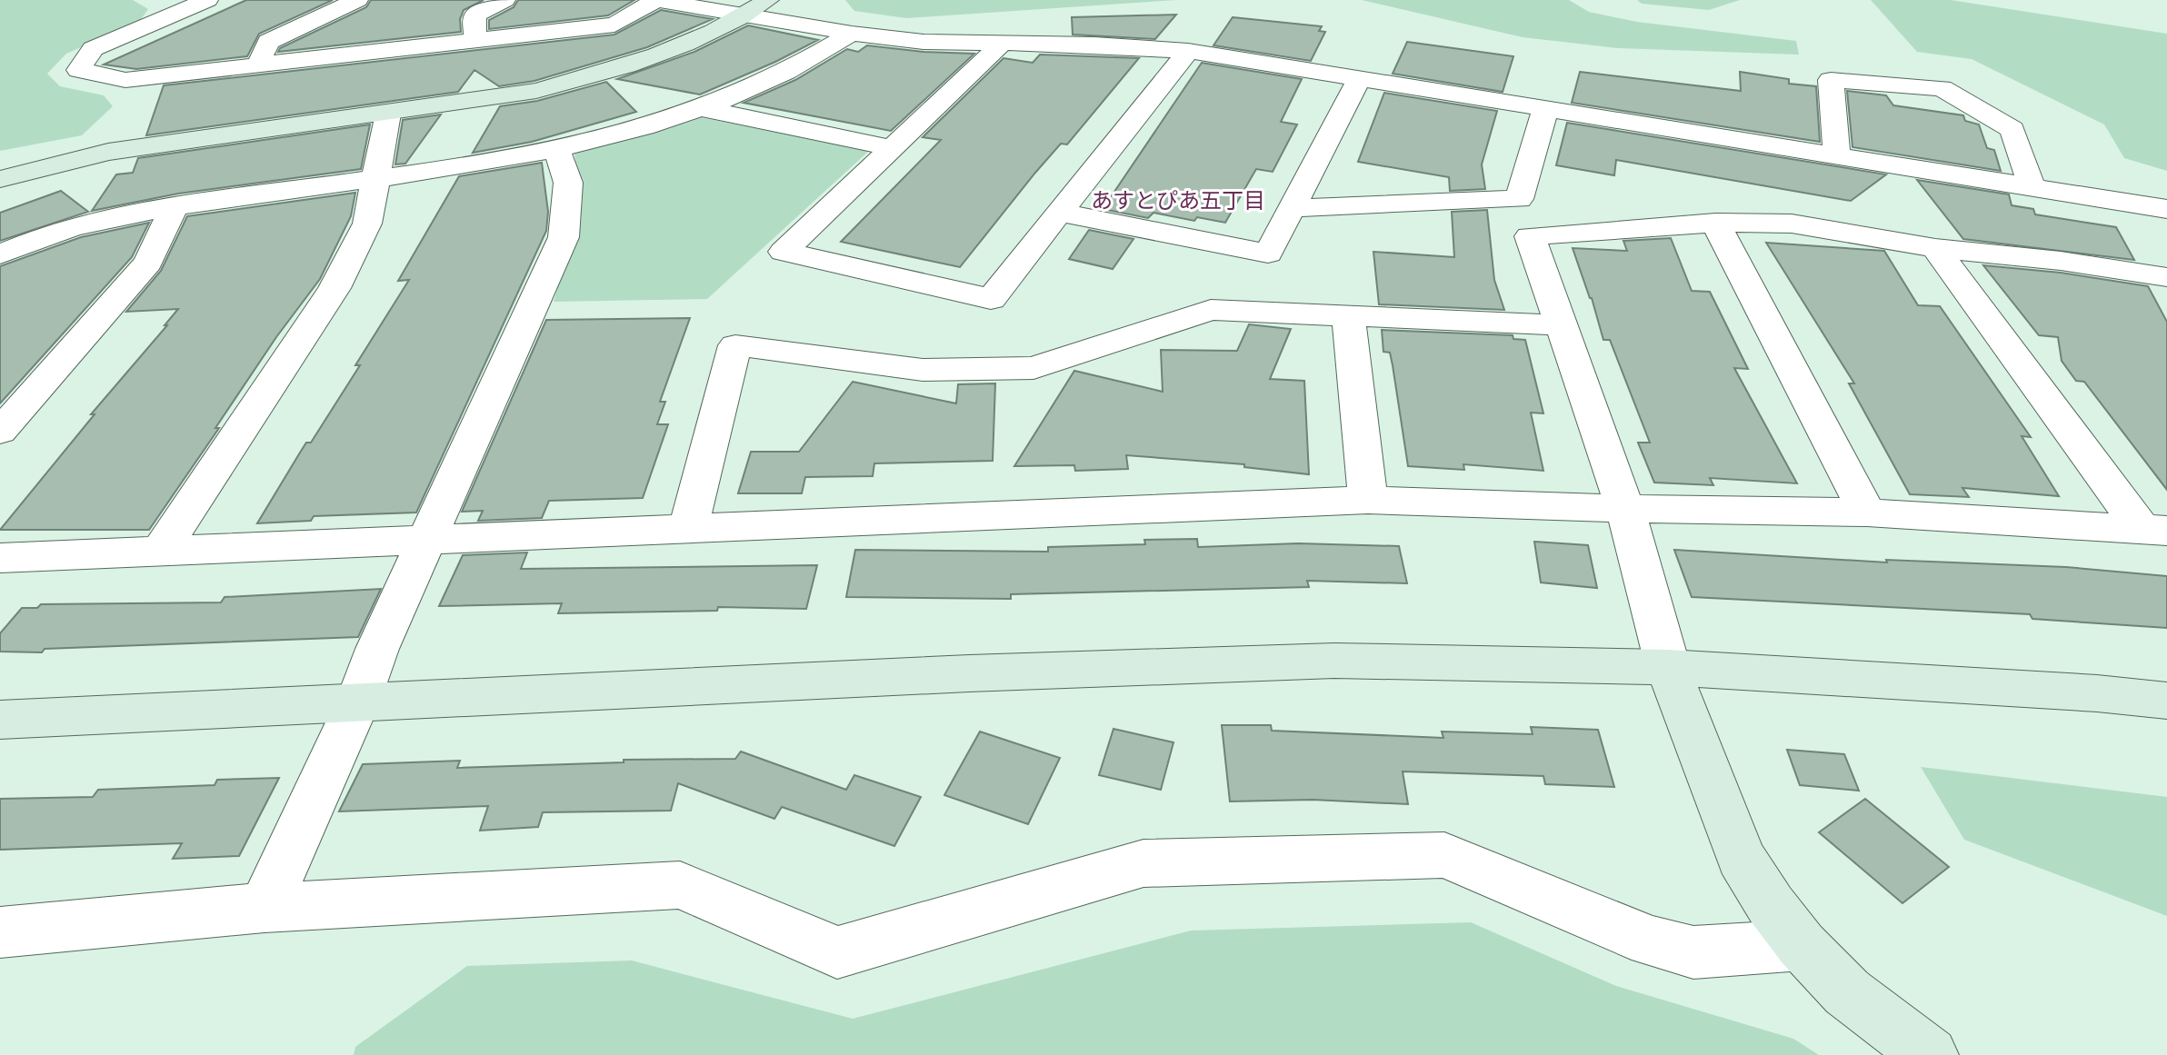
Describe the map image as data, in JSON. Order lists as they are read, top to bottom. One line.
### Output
{"districts":["あすとぴあ五丁目"]}
